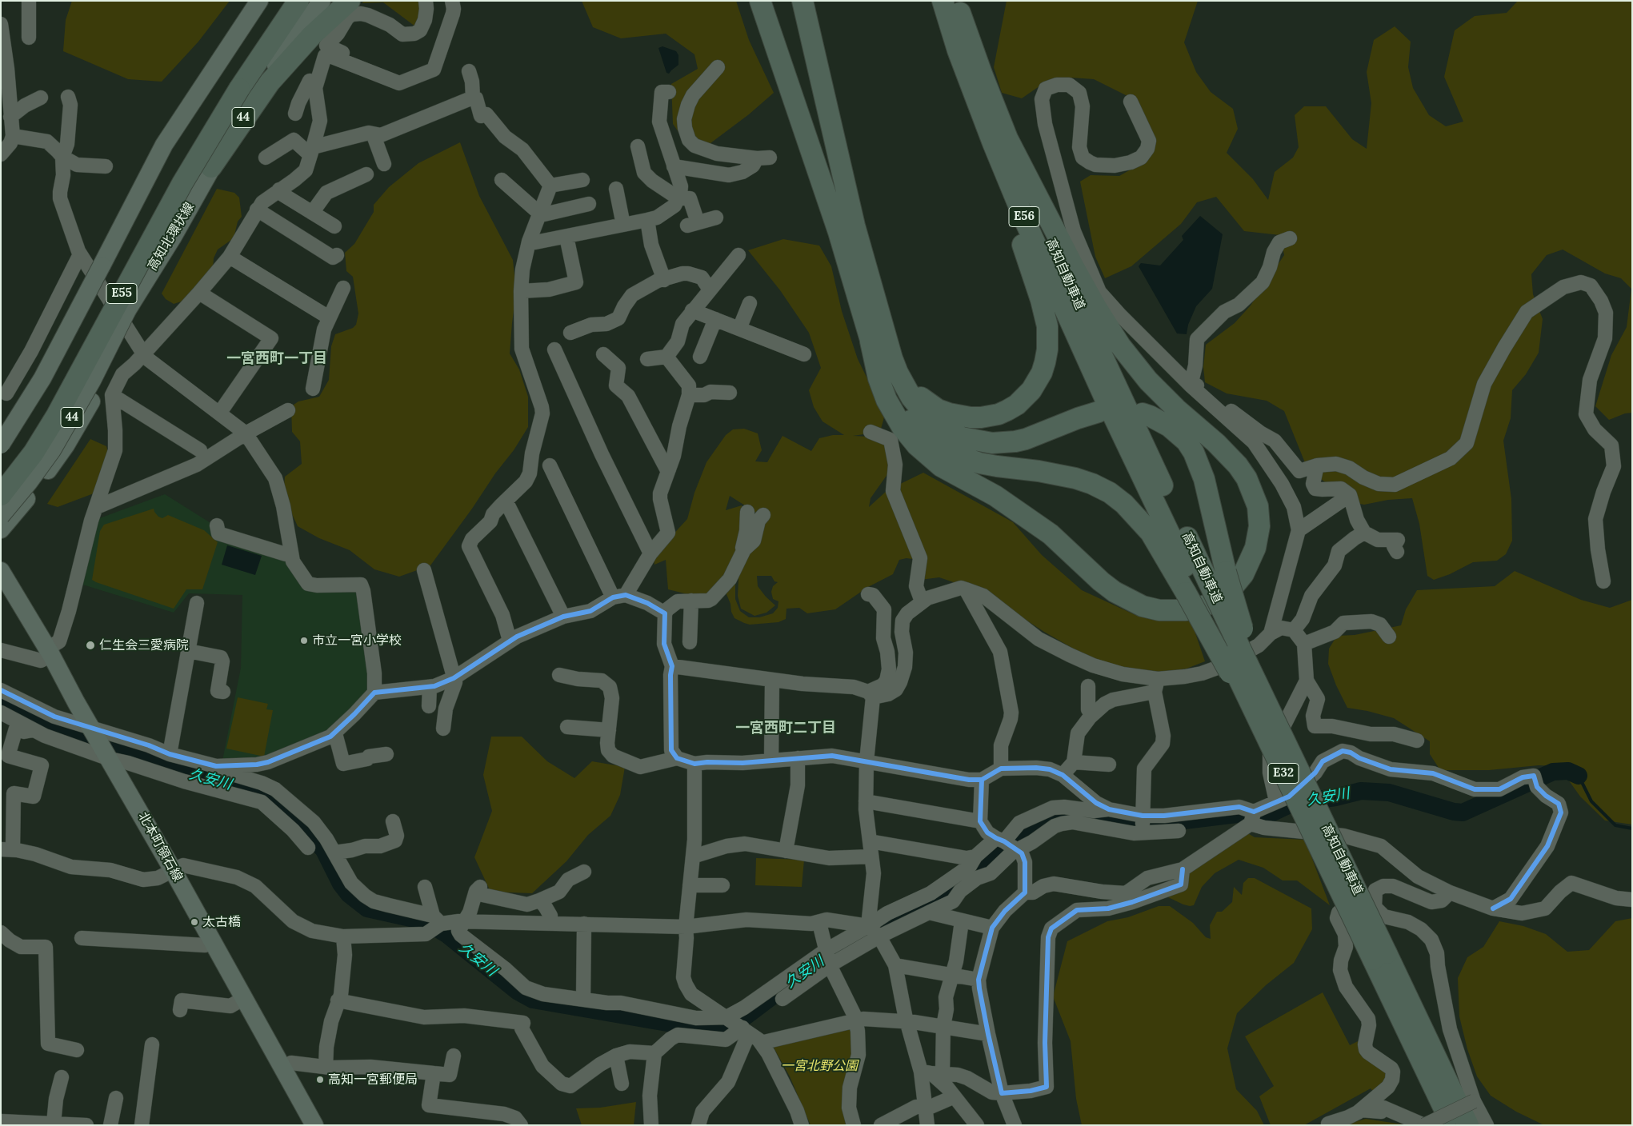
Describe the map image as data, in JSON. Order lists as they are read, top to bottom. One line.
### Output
{"streets":{"highway":["E56","高知自動車道","E55","E32"],"main road":["44","高知北環状線","北本町領石線"]},"districts":["一宮西町一丁目","一宮西町二丁目"],"water":["久安川"],"parks":["一宮北野公園"],"places":["市立一宮小学校","仁生会三愛病院","太古橋","高知一宮郵便局"]}
